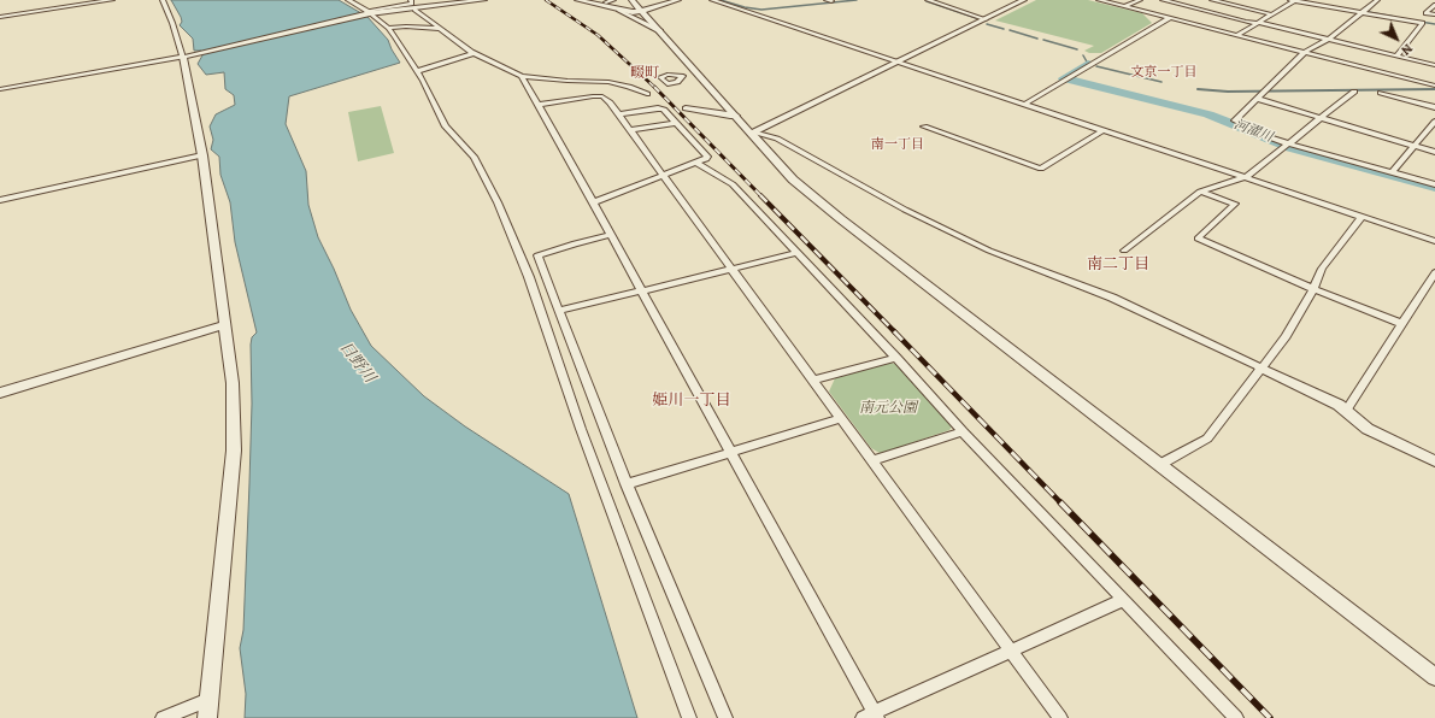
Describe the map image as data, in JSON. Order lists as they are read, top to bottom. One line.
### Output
{"districts":["文京一丁目","畷町","南一丁目","南二丁目","姫川一丁目"],"water":["河濯川","日野川"],"parks":["南元公園"],"north":"bottom right"}
